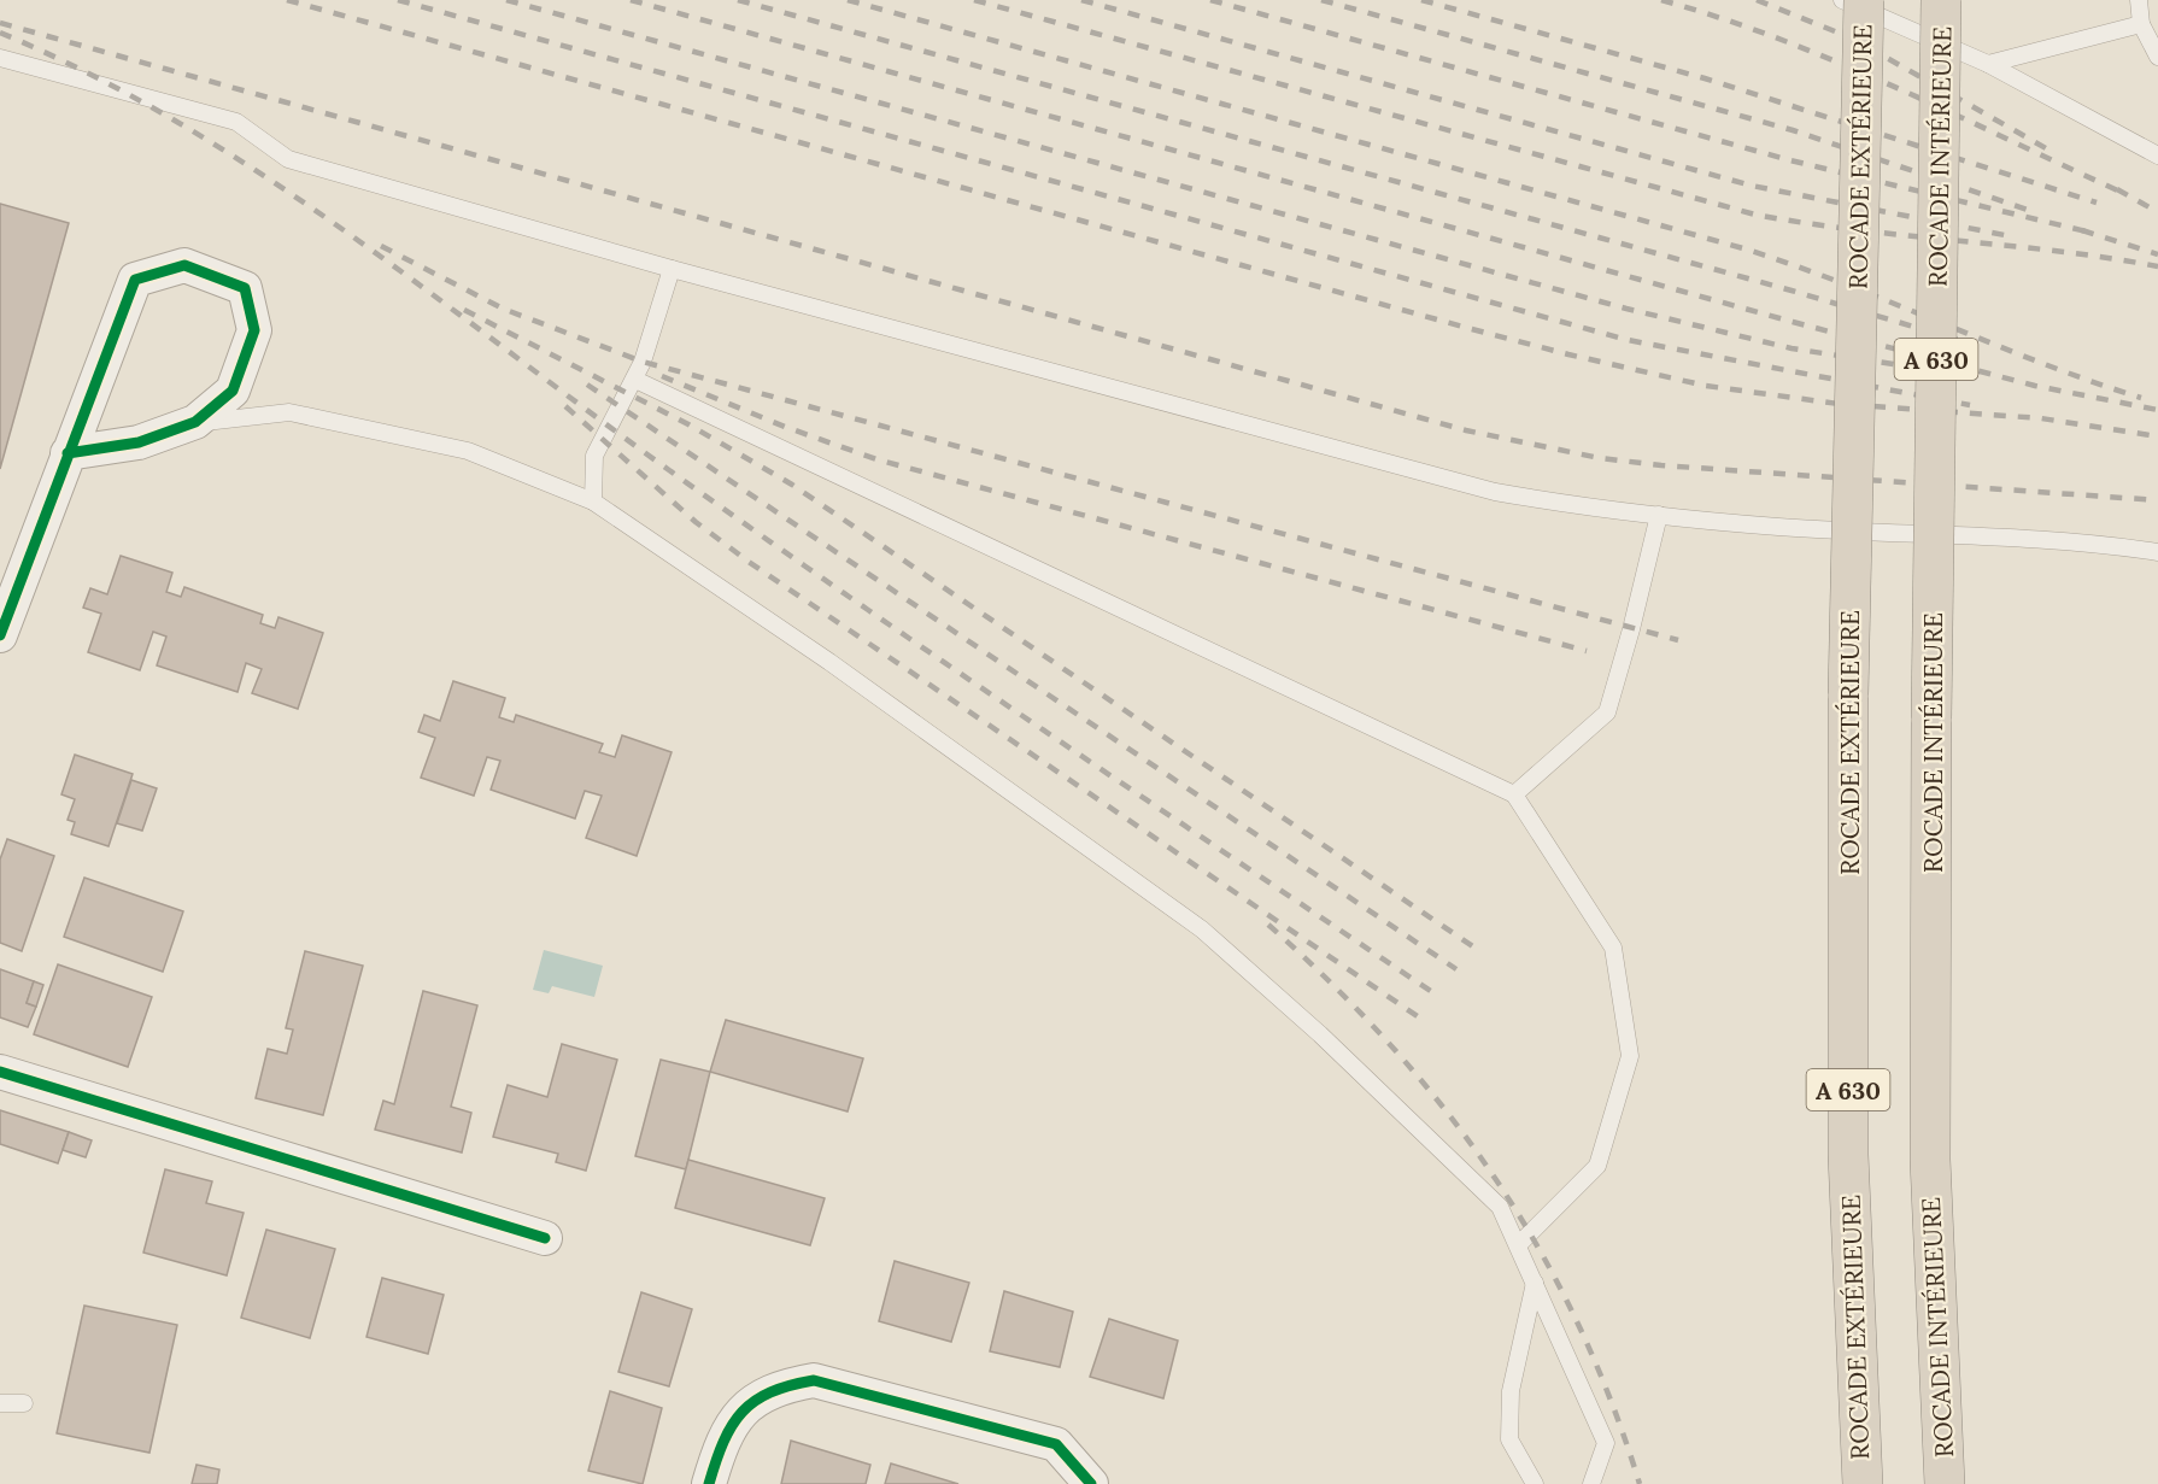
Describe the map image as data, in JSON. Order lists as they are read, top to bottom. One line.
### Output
{"streets":{"highway":["ROCADE EXTÉRIEURE","ROCADE INTÉRIEURE","A 630"]}}
